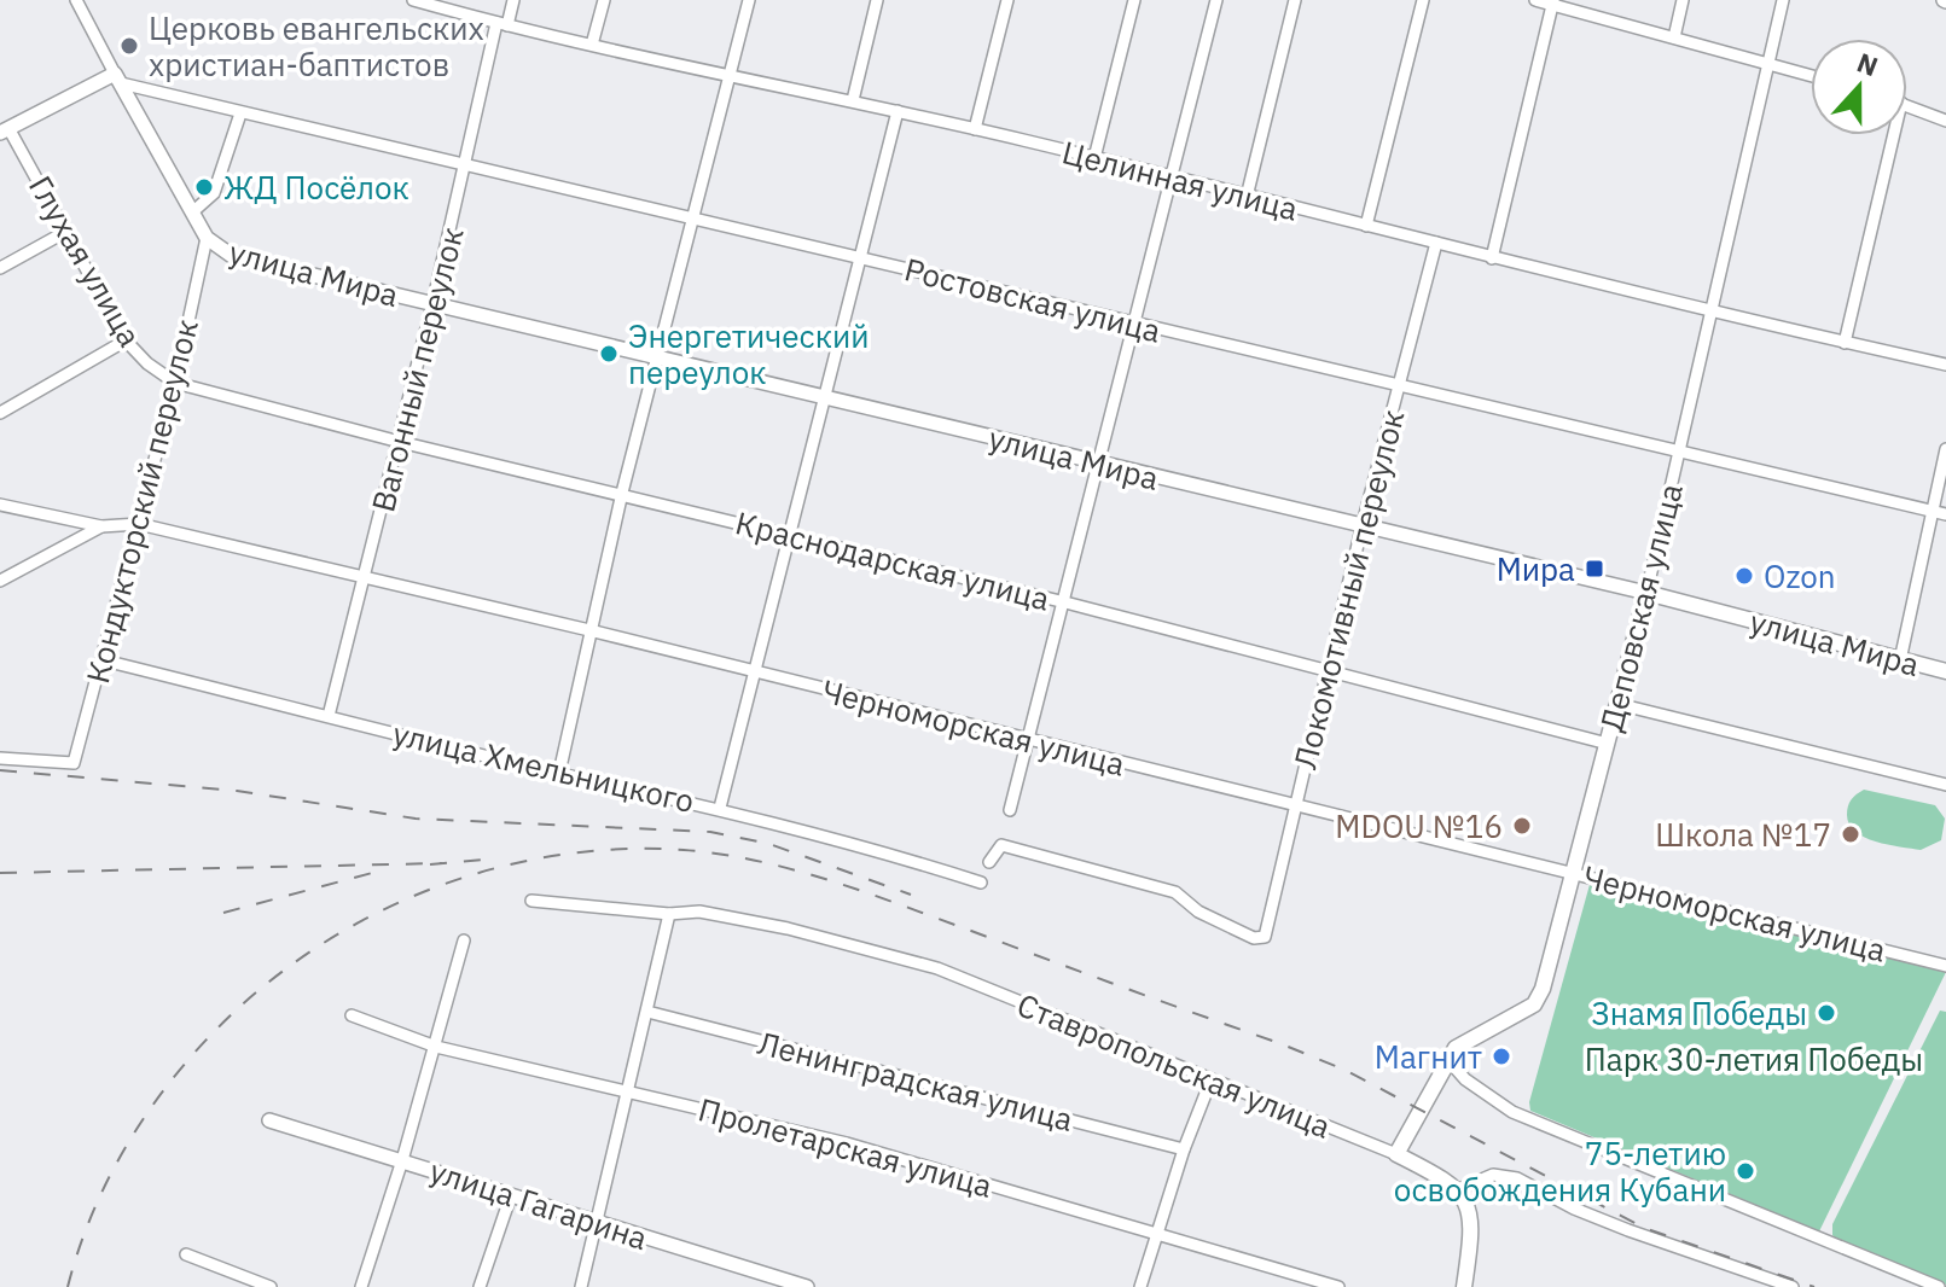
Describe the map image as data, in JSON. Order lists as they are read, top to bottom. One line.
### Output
{"streets":{"main road":["улица Мира","Деповская улица","Ставропольская улица"],"street":["Целинная улица","Глухая улица","Ростовская улица","Вагонный переулок","Кондукторский переулок","Краснодарская улица","Локомотивный переулок","Черноморская улица","улица Хмельницкого","Ленинградская улица","Пролетарская улица","улица Гагарина"]},"crossings":[["Целинная улица","Вагонный переулок"],["Целинная улица","Локомотивный переулок"],["Целинная улица","Деповская улица"],["Глухая улица","Кондукторский переулок"],["Глухая улица","Краснодарская улица"],["улица Мира","Вагонный переулок"],["улица Мира","Кондукторский переулок"],["улица Мира","Локомотивный переулок"],["улица Мира","Деповская улица"],["Ростовская улица","Вагонный переулок"],["Ростовская улица","Локомотивный переулок"],["Ростовская улица","Деповская улица"],["Вагонный переулок","Краснодарская улица"],["Вагонный переулок","Черноморская улица"],["Вагонный переулок","улица Хмельницкого"],["Кондукторский переулок","Краснодарская улица"],["Кондукторский переулок","Черноморская улица"],["Кондукторский переулок","улица Хмельницкого"],["Краснодарская улица","Локомотивный переулок"],["Краснодарская улица","Деповская улица"],["Локомотивный переулок","Черноморская улица"],["Деповская улица","Черноморская улица"],["Деповская улица","Ставропольская улица"]],"parks":["Парк 30-летия Победы"],"places":{"other":["Церковь евангельских христиан-баптистов","ЖД Посёлок","Энергетический переулок","Ozon","MDOU №16","Школа №17","Знамя Победы","Магнит","75-летию освобождения Кубани"],"transit":["Мира"]},"north":"top"}
